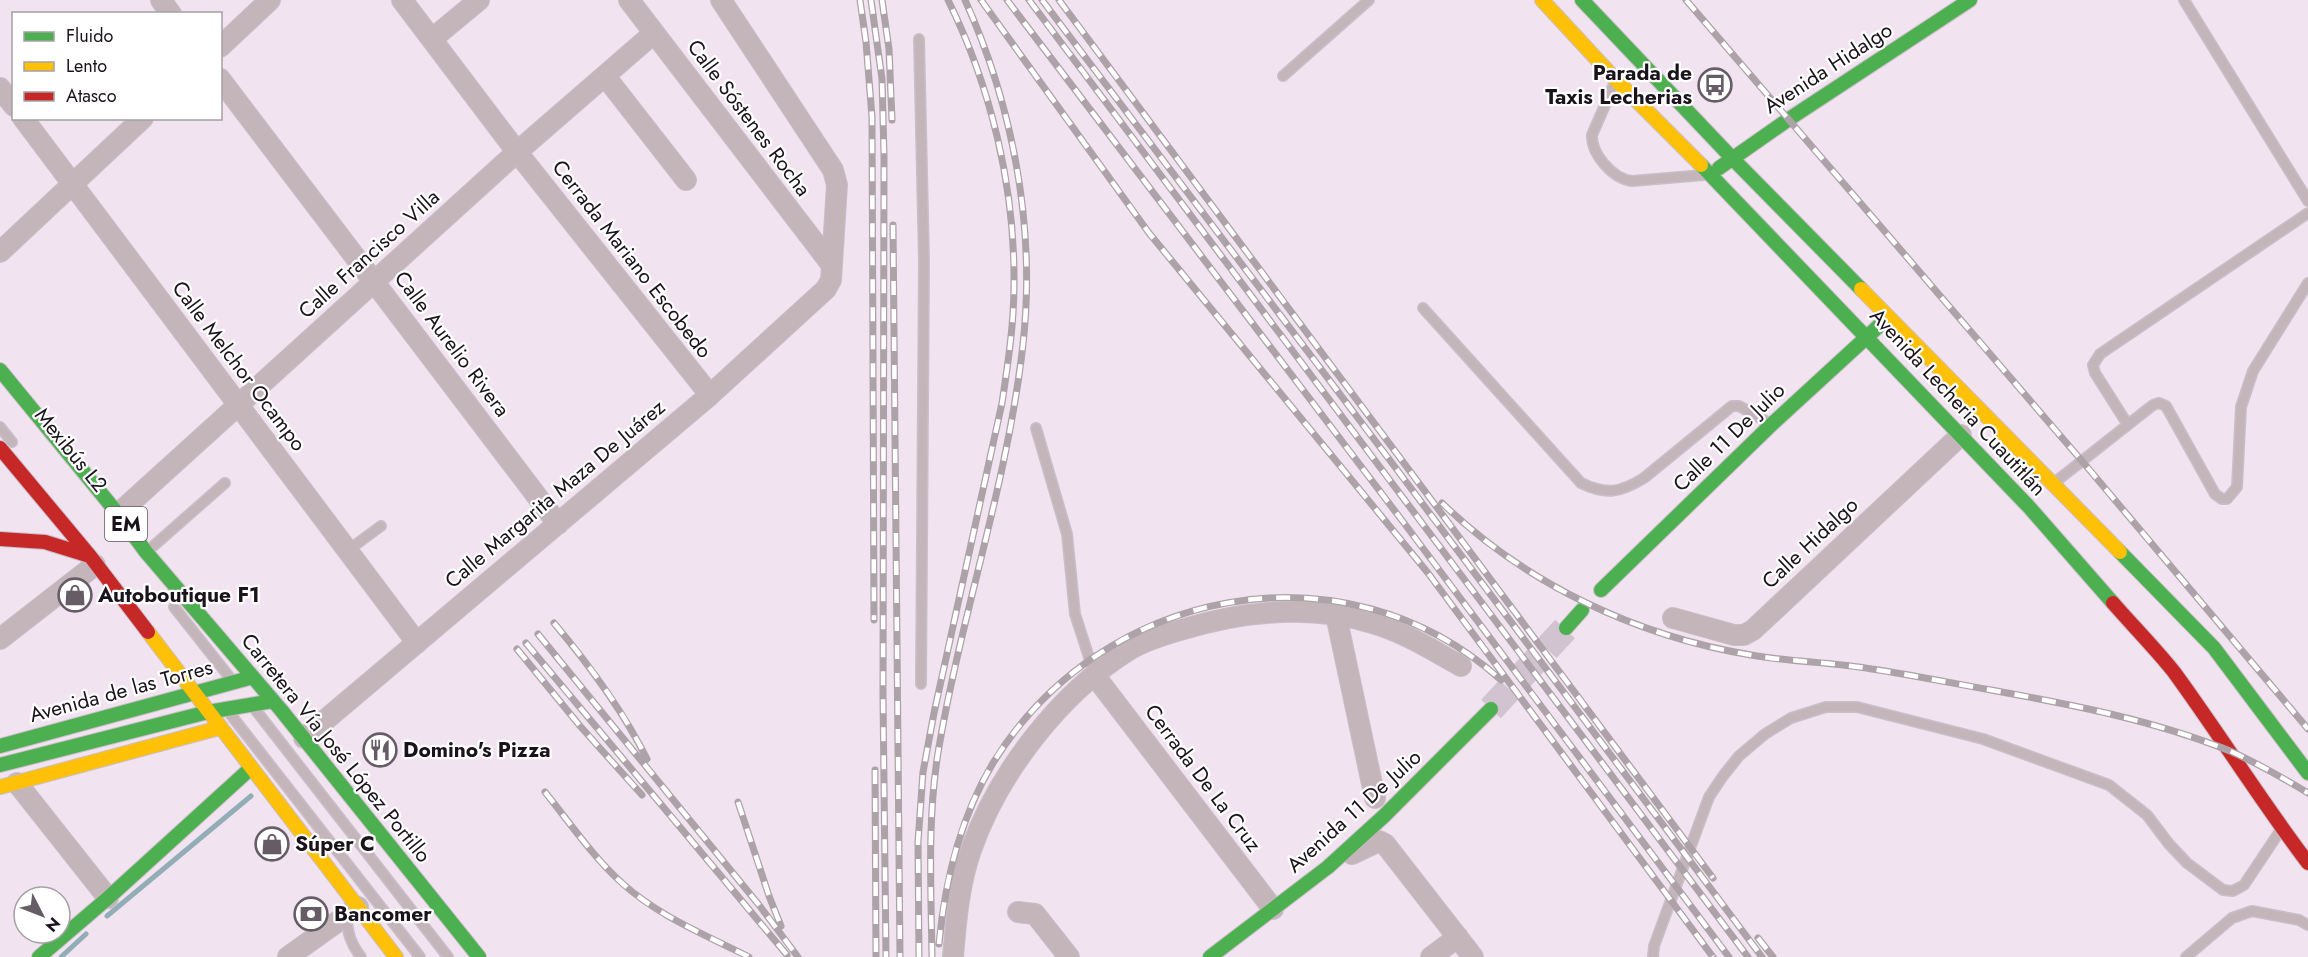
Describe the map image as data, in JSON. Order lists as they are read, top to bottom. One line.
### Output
{"streets":{"main road":["Avenida Hidalgo","Avenida Lecheria Cuautitlán","Calle 11 De Julio","EM","Avenida de las Torres","Carretera Vía José López Portillo","Avenida 11 De Julio"],"street":["Calle Sóstenes Rocha","Calle Francisco Villa","Cerrada Mariano Escobedo","Calle Aurelio Rivera","Calle Melchor Ocampo","Calle Margarita Maza De Juárez","Calle Hidalgo","Cerrada De La Cruz"],"lane":["Mexibús L2"]},"crossings":[["Avenida Hidalgo","Avenida Lecheria Cuautitlán"],["Calle Sóstenes Rocha","Calle Francisco Villa"],["Calle Sóstenes Rocha","Calle Margarita Maza De Juárez"],["Calle Francisco Villa","Cerrada Mariano Escobedo"],["Calle Francisco Villa","Calle Aurelio Rivera"],["Calle Francisco Villa","Calle Melchor Ocampo"],["Calle Francisco Villa","Carretera Vía José López Portillo"],["Cerrada Mariano Escobedo","Calle Margarita Maza De Juárez"],["Calle Aurelio Rivera","Calle Margarita Maza De Juárez"],["Calle Melchor Ocampo","Calle Margarita Maza De Juárez"],["Avenida Lecheria Cuautitlán","Calle 11 De Julio"],["Avenida Lecheria Cuautitlán","Calle Hidalgo"],["Calle Margarita Maza De Juárez","Carretera Vía José López Portillo"],["EM","Avenida de las Torres"],["Avenida de las Torres","Carretera Vía José López Portillo"],["Cerrada De La Cruz","Avenida 11 De Julio"]],"places":{"bus stop":["Parada de Taxis Lecherias"],"shop":["Autoboutique F1","Súper C"],"restaurant":["Domino's Pizza"],"bank":["Bancomer"]},"legend":["Fluido","Lento","Atasco"],"north":"bottom right"}
